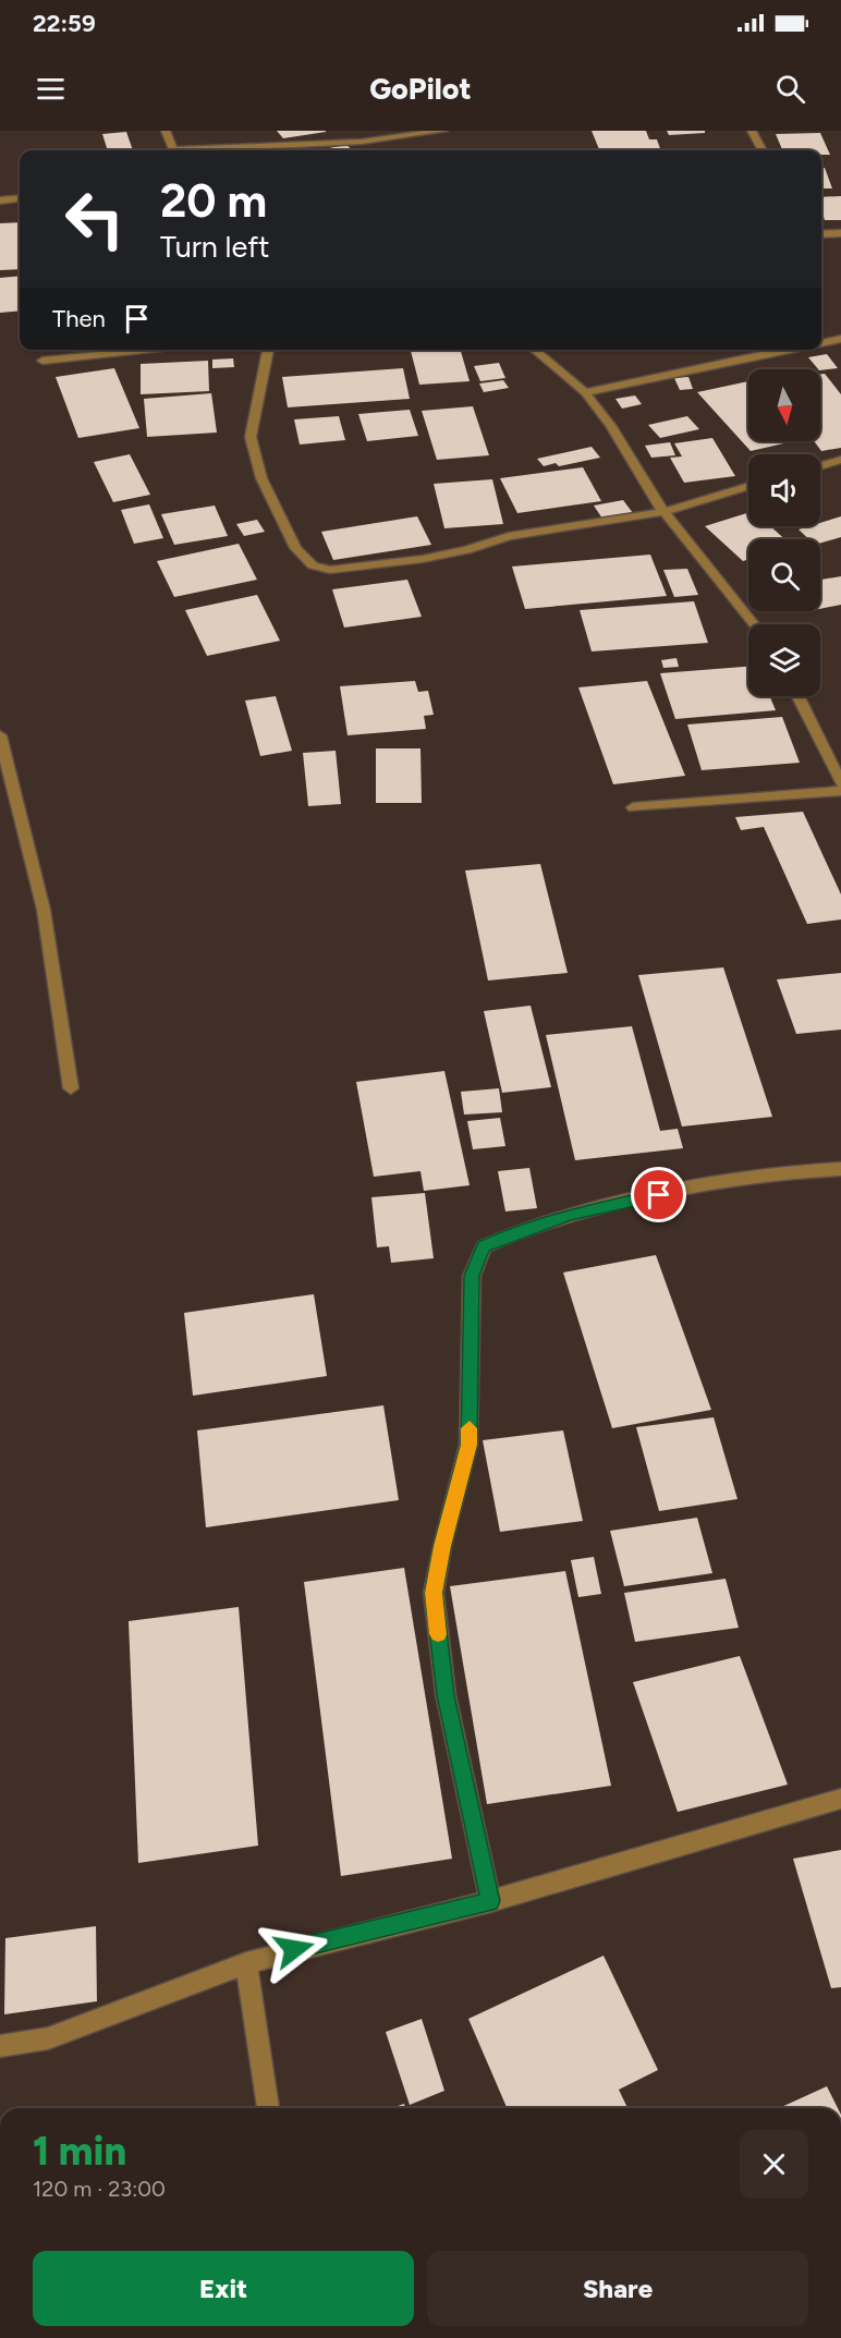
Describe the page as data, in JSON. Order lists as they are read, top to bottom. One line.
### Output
{"north":"bottom","page":{"status":"22:59","header":"GoPilot","turn":["20 m","Turn left"],"then":"Then","heading":["1 min","120 m · 23:00"],"buttons":["Exit","Share"]}}
